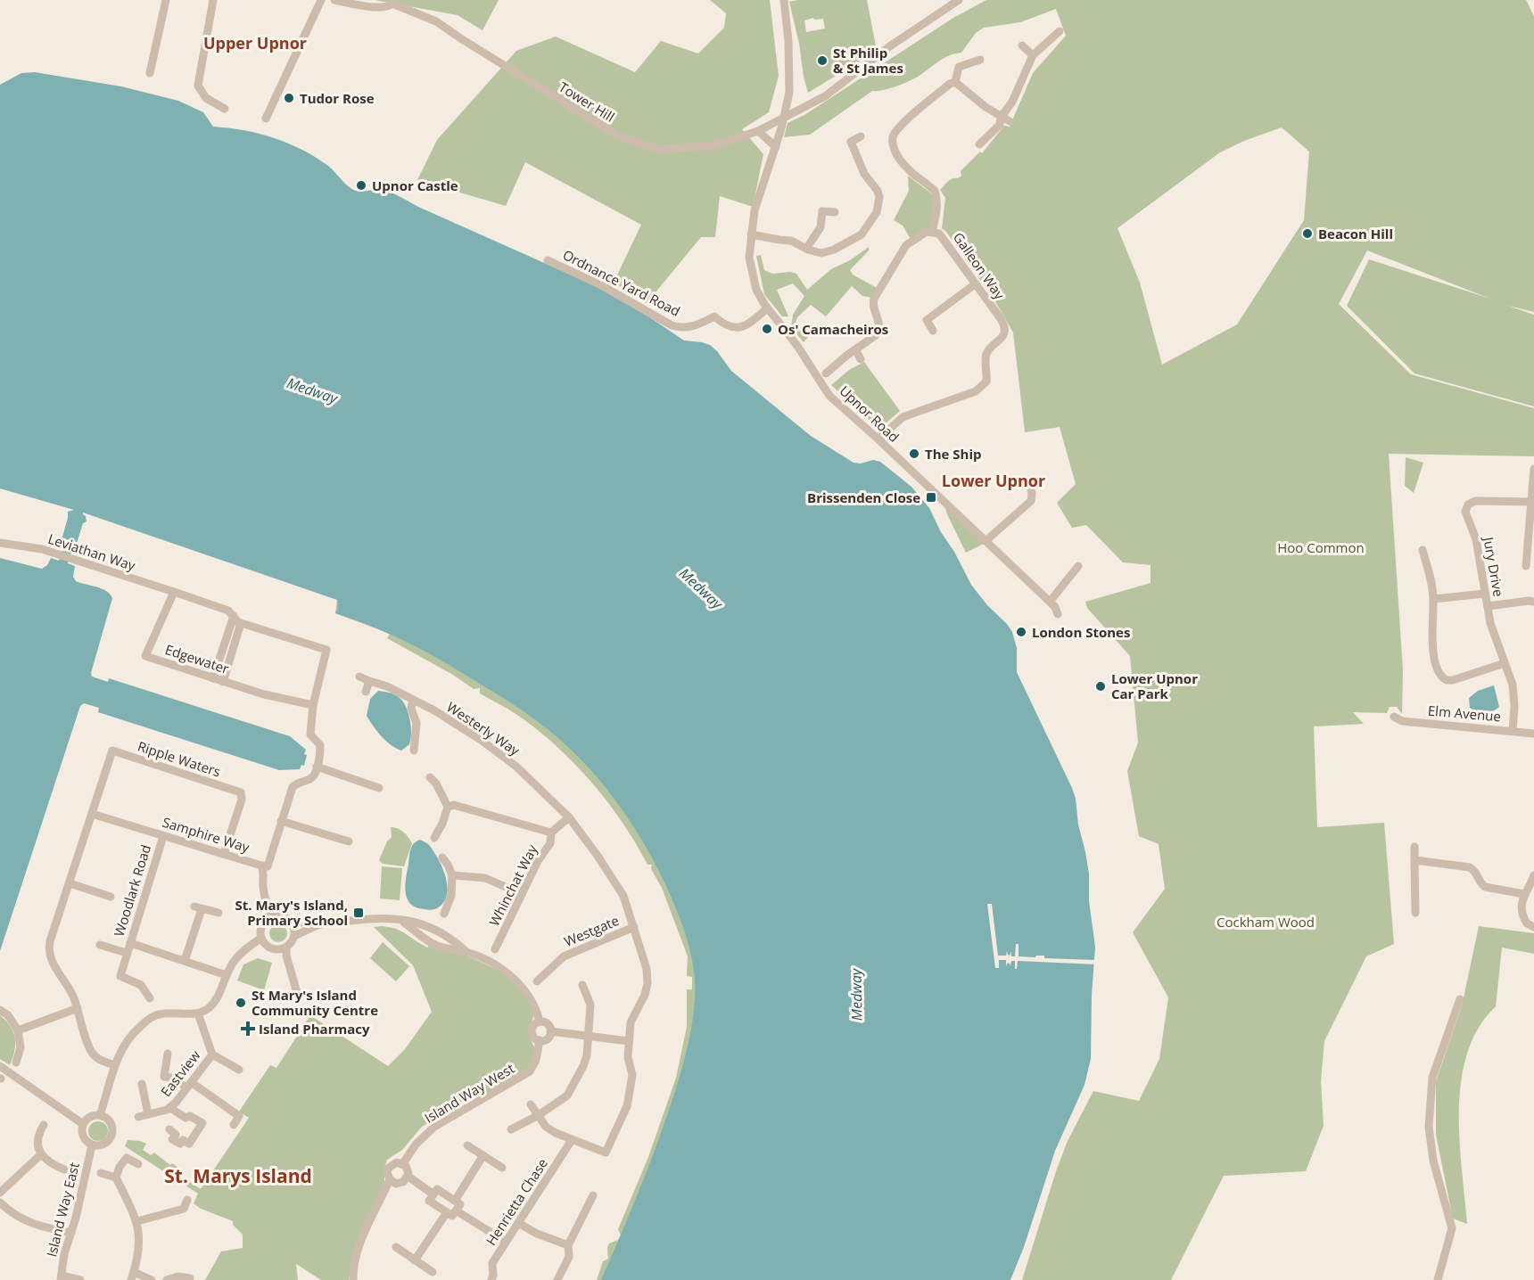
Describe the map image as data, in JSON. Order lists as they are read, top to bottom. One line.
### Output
{"streets":{"street":["Tower Hill","Galleon Way","Ordnance Yard Road","Upnor Road","Leviathan Way","Jury Drive","Edgewater","Elm Avenue","Westerly Way","Ripple Waters","Samphire Way","Whinchat Way","Woodlark Road","Westgate","Eastview","Island Way West","Henrietta Chase","Island Way East"]},"crossings":[["Tower Hill","Upnor Road"],["Galleon Way","Upnor Road"],["Ordnance Yard Road","Upnor Road"],["Leviathan Way","Edgewater"],["Jury Drive","Elm Avenue"],["Westerly Way","Westgate"],["Westerly Way","Henrietta Chase"],["Ripple Waters","Samphire Way"],["Samphire Way","Woodlark Road"],["Samphire Way","Island Way West"]],"districts":["Upper Upnor","Lower Upnor","St. Marys Island"],"water":["Medway"],"parks":["Hoo Common","Cockham Wood"],"places":{"other":["St Philip & St James","Tudor Rose","Upnor Castle","Beacon Hill","Os' Camacheiros","The Ship","London Stones","Lower Upnor Car Park","St Mary's Island Community Centre"],"transit":["Brissenden Close","St. Mary's Island, Primary School"],"health":["Island Pharmacy"]}}
